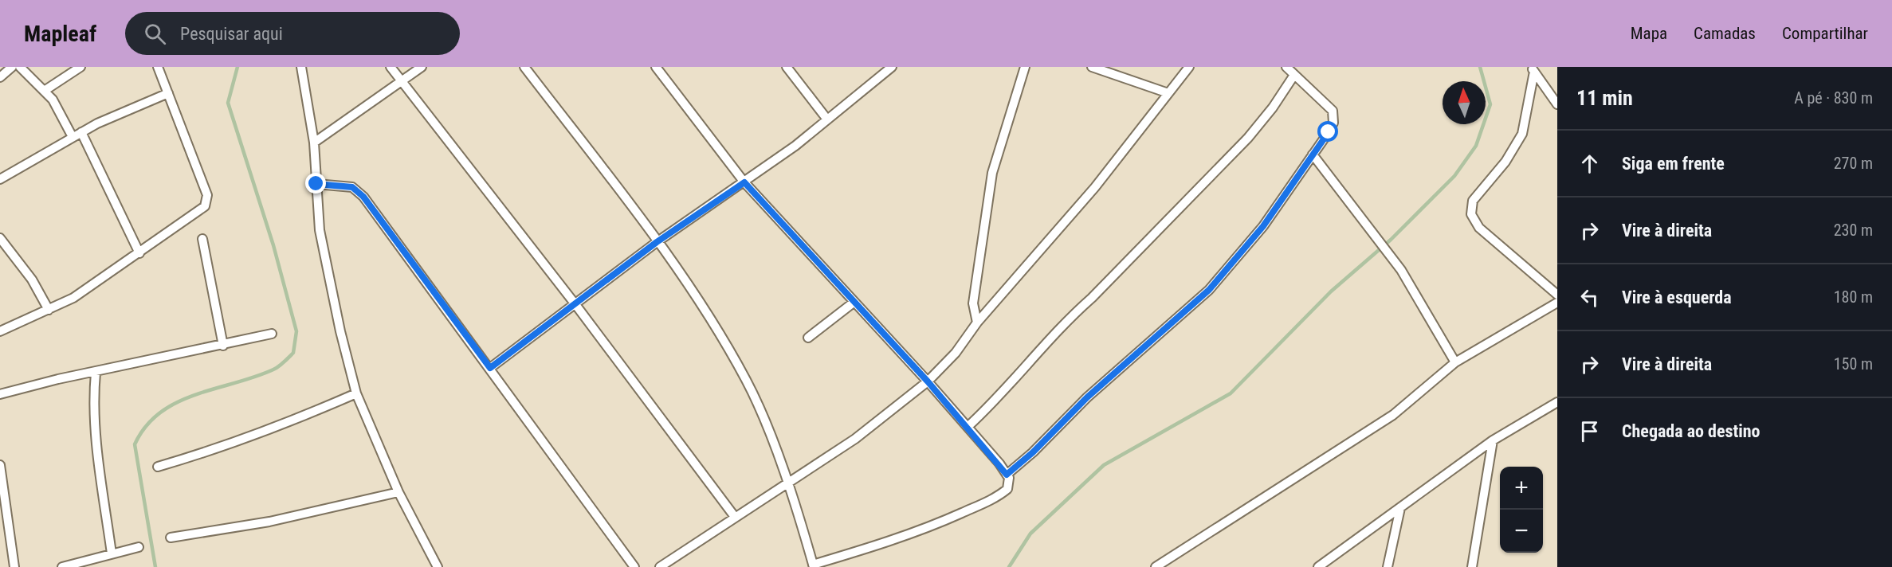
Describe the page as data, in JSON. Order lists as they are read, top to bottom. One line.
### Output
{"north":"top","page":{"header":"Mapleaf","search":"Pesquisar aqui","nav":["Mapa","Camadas","Compartilhar"],"heading":["11 min","A pé · 830 m"],"list":[["Siga em frente","270 m"],["Vire à direita","230 m"],["Vire à esquerda","180 m"],["Vire à direita","150 m"],"Chegada ao destino"],"map_buttons":["+","−"]}}
